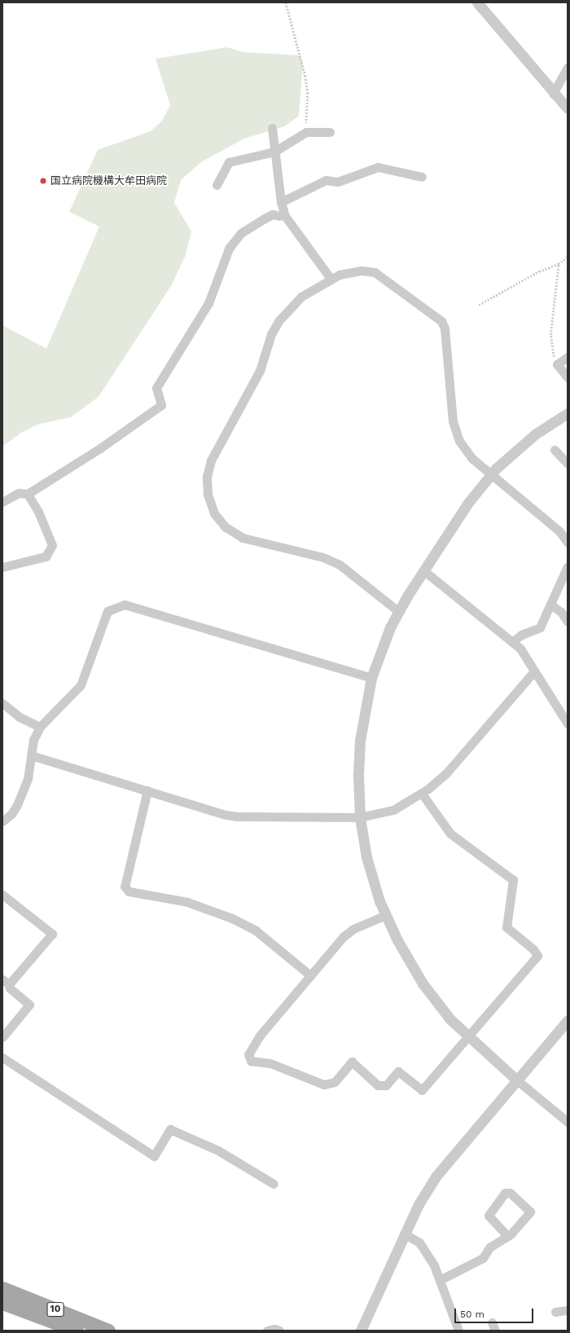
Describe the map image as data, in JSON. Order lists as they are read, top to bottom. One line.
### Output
{"streets":{"main road":["10"]},"places":["国立病院機構大牟田病院"],"scale_bar":"50 m"}
